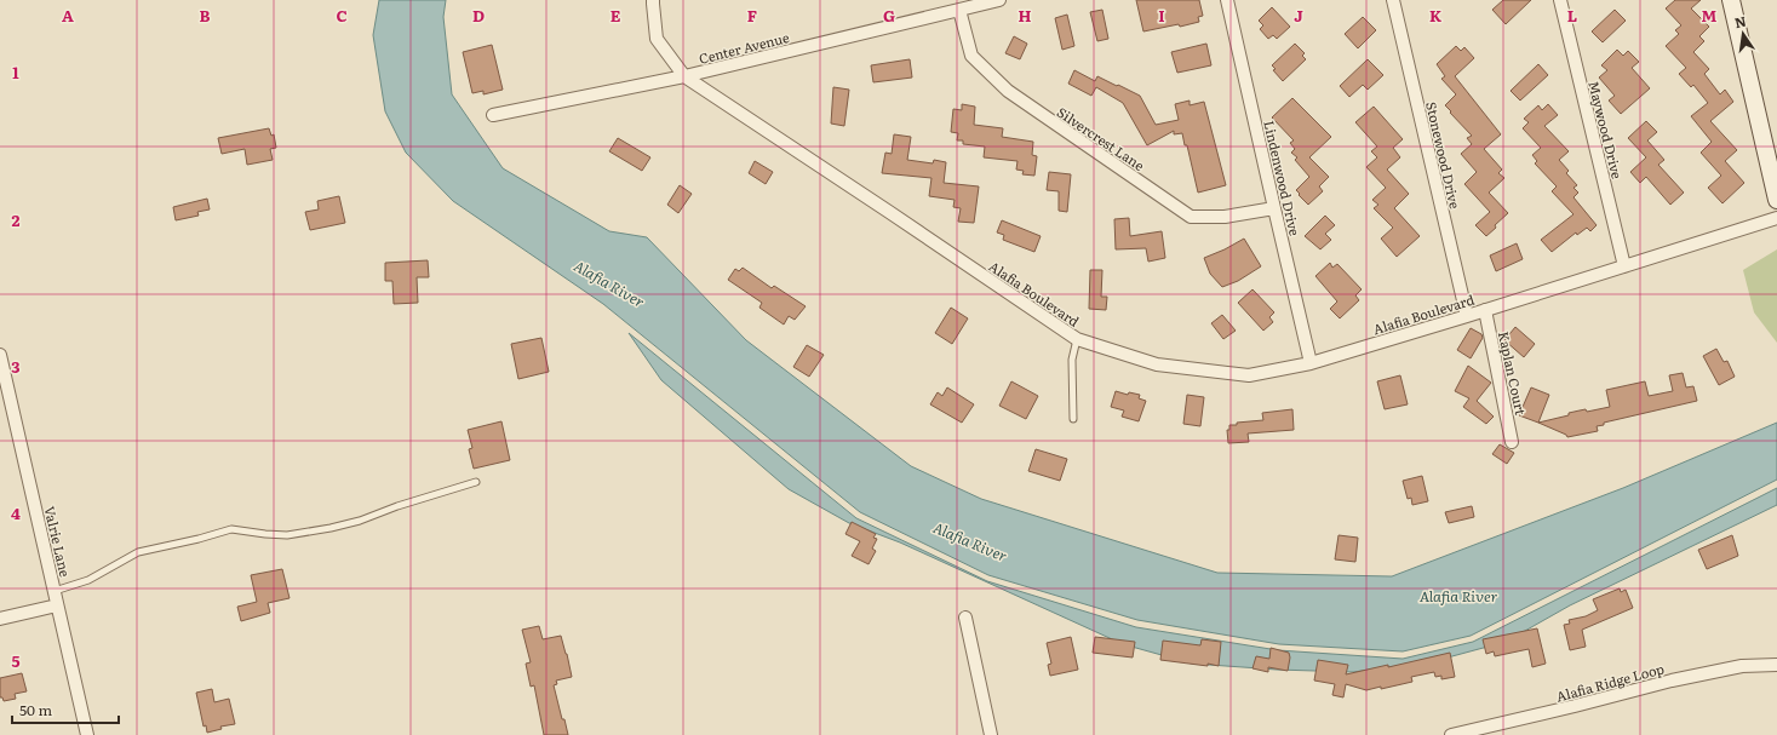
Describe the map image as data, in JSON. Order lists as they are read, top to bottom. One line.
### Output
{"streets":{"street":["Center Avenue","Maywood Drive","Silvercrest Lane","Stonewood Drive","Lindenwood Drive","Alafia Boulevard","Kaplan Court","Valrie Lane","Alafia Ridge Loop"]},"crossings":[["Center Avenue","Silvercrest Lane"],["Center Avenue","Alafia Boulevard"],["Maywood Drive","Alafia Boulevard"],["Silvercrest Lane","Lindenwood Drive"],["Stonewood Drive","Alafia Boulevard"],["Lindenwood Drive","Alafia Boulevard"],["Alafia Boulevard","Kaplan Court"]],"water":["Alafia River"],"scale_bar":"50 m","north":"top","grid":{"columns":["A","B","C","D","E","F","G","H","I","J","K","L","M"],"rows":["1","2","3","4","5"]}}
